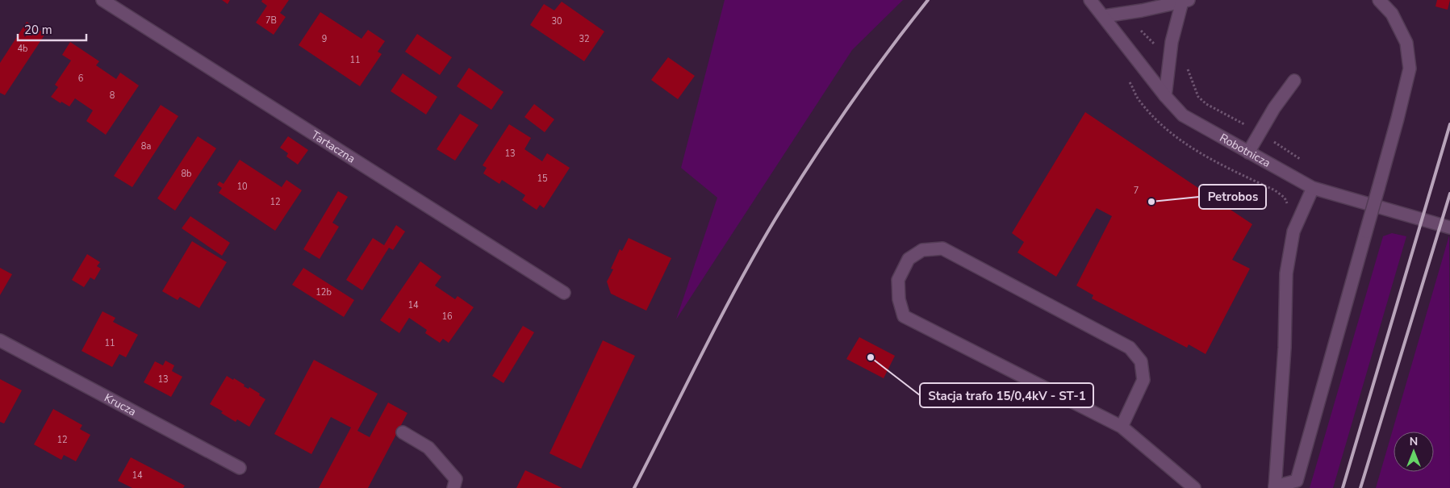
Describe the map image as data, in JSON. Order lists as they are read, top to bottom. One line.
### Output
{"streets":{"street":["Tartaczna","Robotnicza","Krucza"]},"places":["Petrobos","Stacja trafo 15/0,4kV - ST-1"],"house_numbers":["7B","30","9","32","4b","11","6","8","8a","13","8b","15","10","7","12","12b","14","16","11","13","12","14"],"scale_bar":"20 m","north":"top"}
